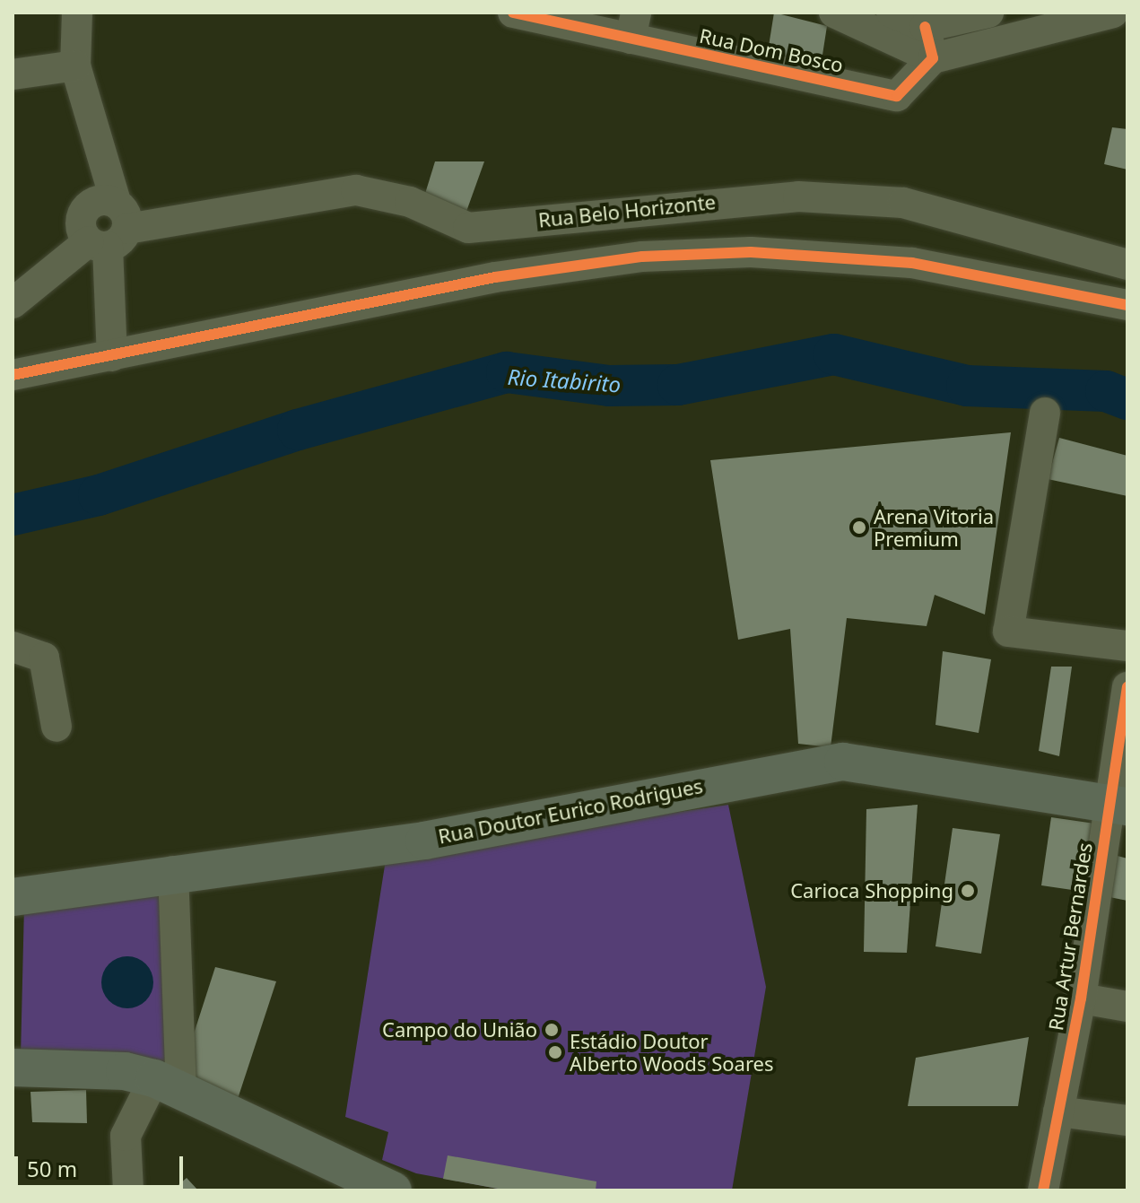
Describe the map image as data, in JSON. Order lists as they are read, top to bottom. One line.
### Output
{"streets":{"main road":["Rua Doutor Eurico Rodrigues"],"street":["Rua Dom Bosco","Rua Belo Horizonte","Rua Artur Bernardes"]},"crossings":[["Rua Doutor Eurico Rodrigues","Rua Artur Bernardes"]],"water":["Rio Itabirito"],"places":["Arena Vitoria Premium","Carioca Shopping","Campo do União","Estádio Doutor Alberto Woods Soares"],"scale_bar":"50 m"}
